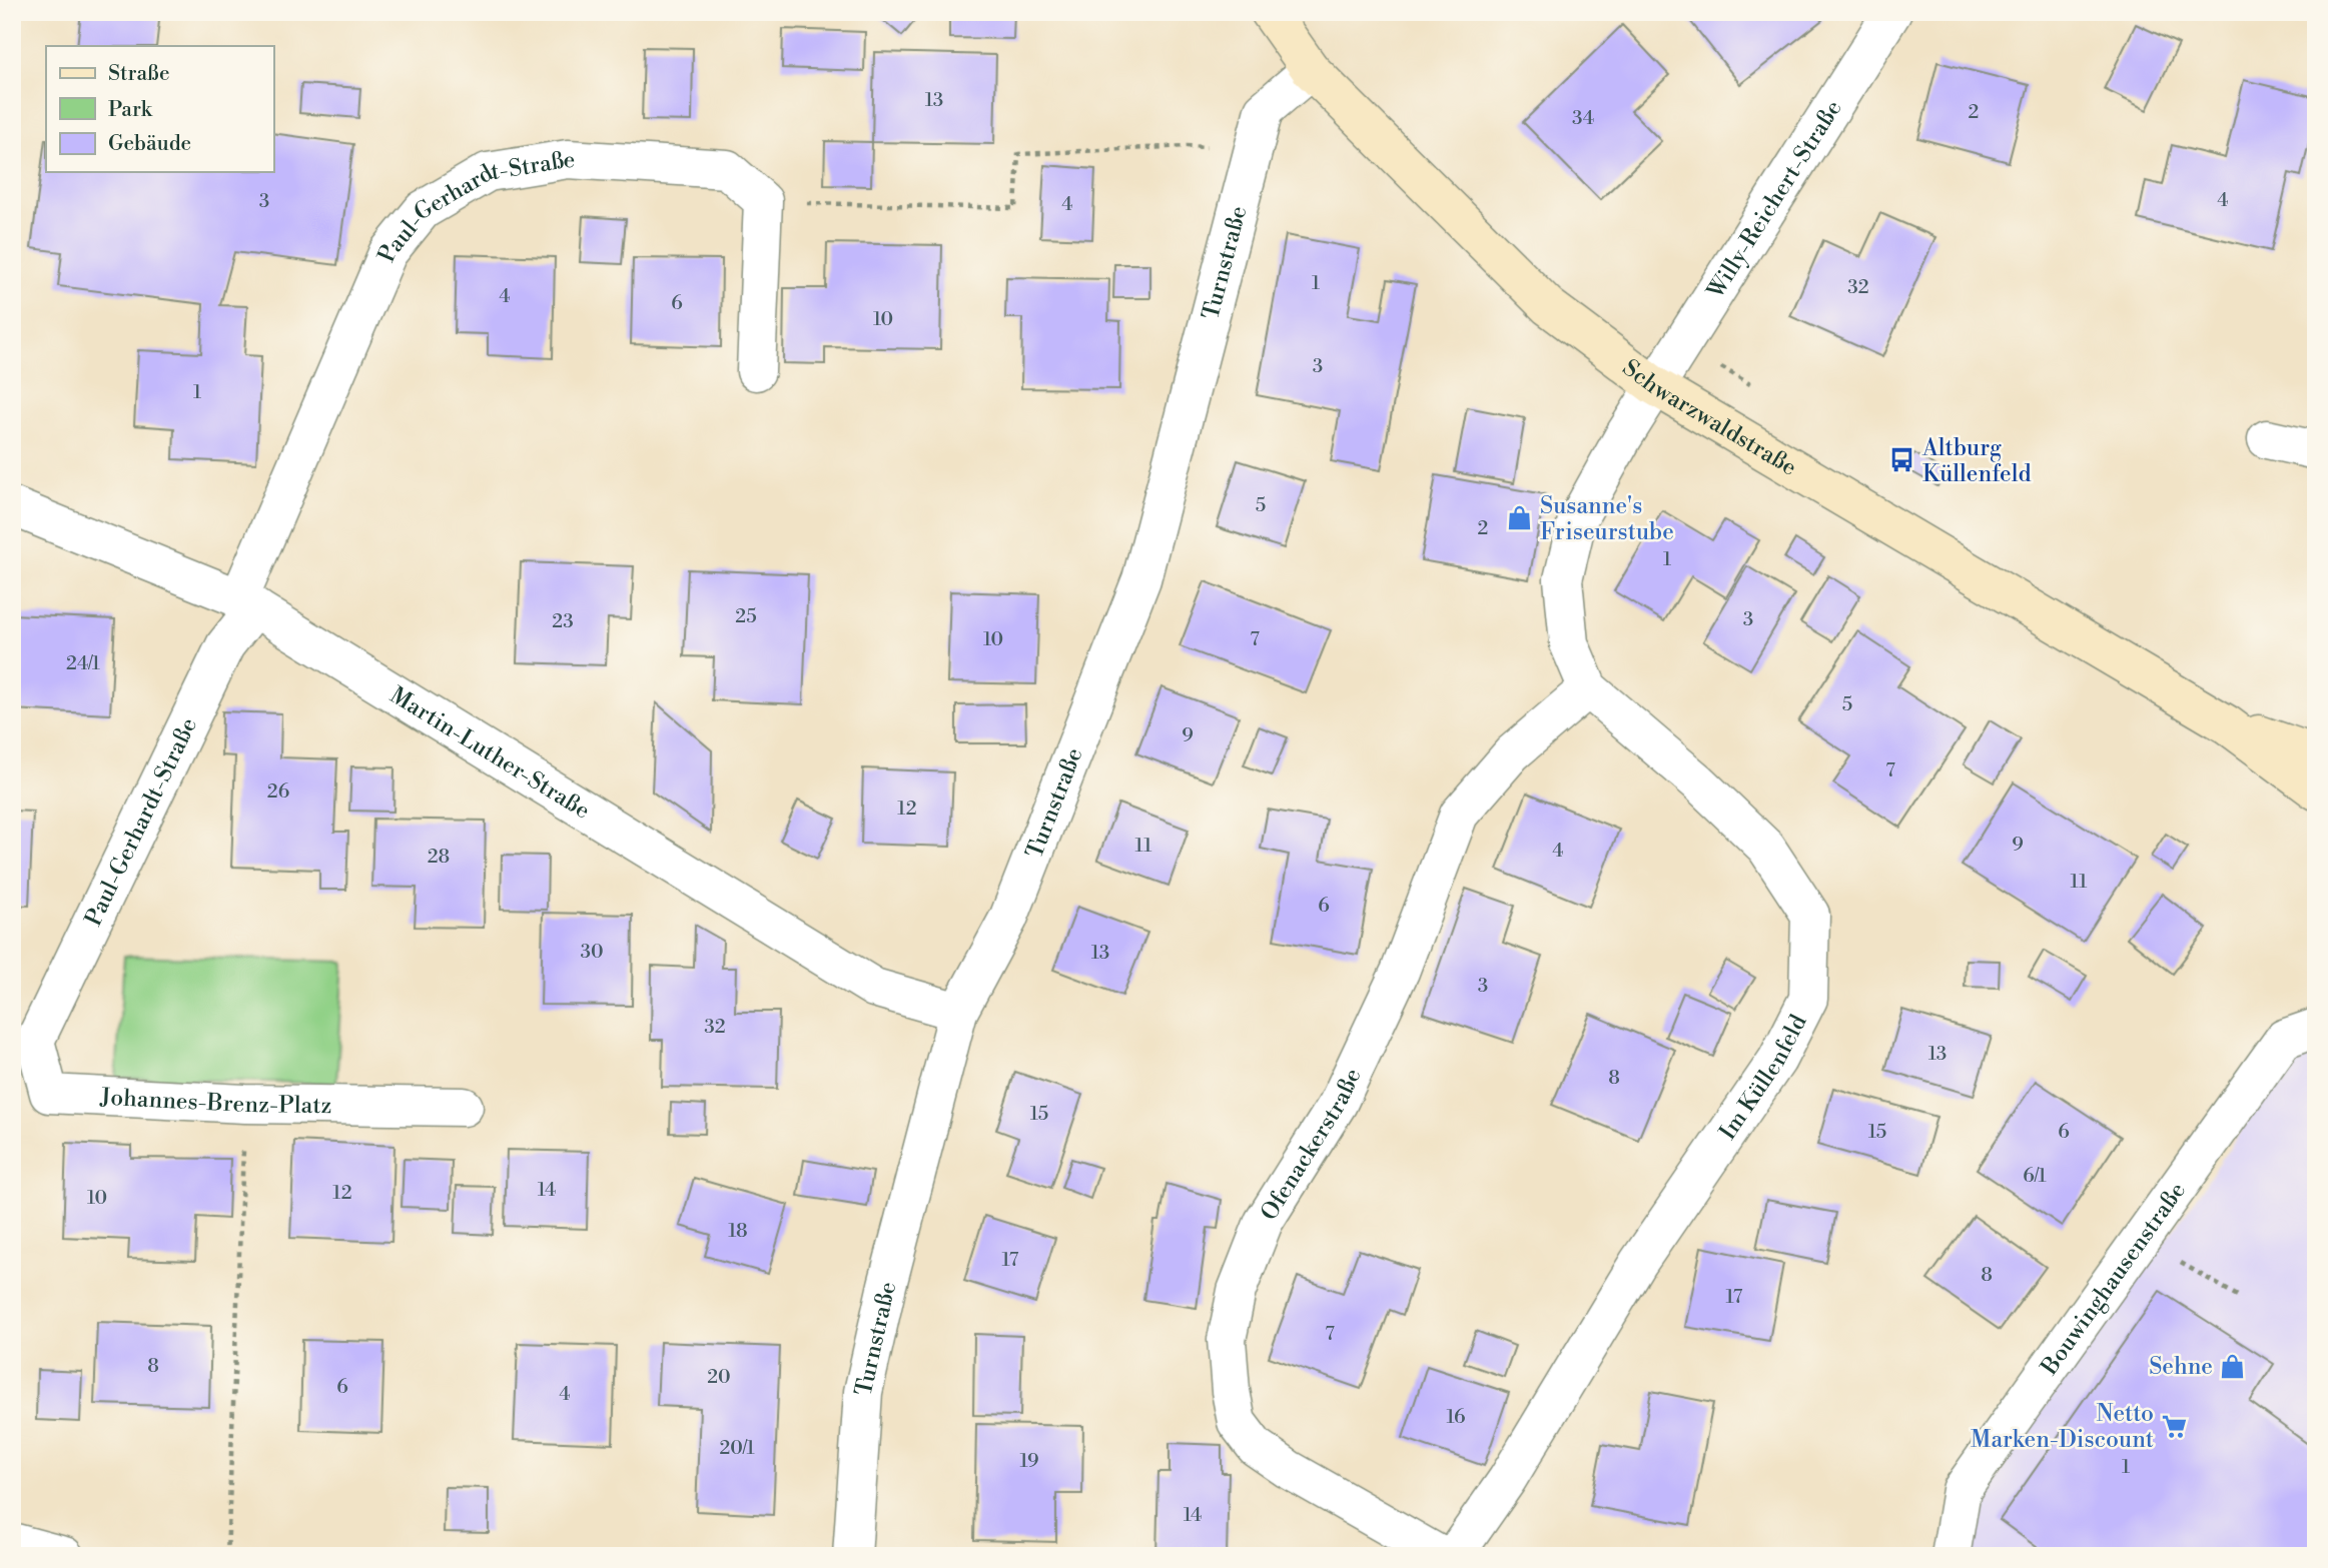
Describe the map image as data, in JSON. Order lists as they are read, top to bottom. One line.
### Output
{"streets":{"street":["Willy-Reichert-Straße","Paul-Gerhardt-Straße","Turnstraße","Schwarzwaldstraße","Martin-Luther-Straße","Im Küllenfeld","Johannes-Brenz-Platz","Ofenackerstraße","Bouwinghausenstraße"]},"crossings":[["Willy-Reichert-Straße","Schwarzwaldstraße"],["Willy-Reichert-Straße","Im Küllenfeld"],["Paul-Gerhardt-Straße","Martin-Luther-Straße"],["Paul-Gerhardt-Straße","Johannes-Brenz-Platz"],["Turnstraße","Schwarzwaldstraße"],["Turnstraße","Martin-Luther-Straße"],["Schwarzwaldstraße","Im Küllenfeld"],["Im Küllenfeld","Ofenackerstraße"]],"places":{"bus stop":["Altburg Küllenfeld"],"shop":["Susanne's Friseurstube","Sehne"],"supermarket":["Netto Marken-Discount"]},"house_numbers":["13","2","34","4","3","4","1","32","4","6","10","3","1","5","2","1","25","3","23","10","7","24/1","5","9","7","26","12","9","11","4","28","11","6","30","13","3","32","13","8","15","15","6","6/1","14","12","10","18","17","8","17","7","8","20","6","4","16","20/1","19","1","14"],"legend":["Straße","Park","Gebäude"]}
